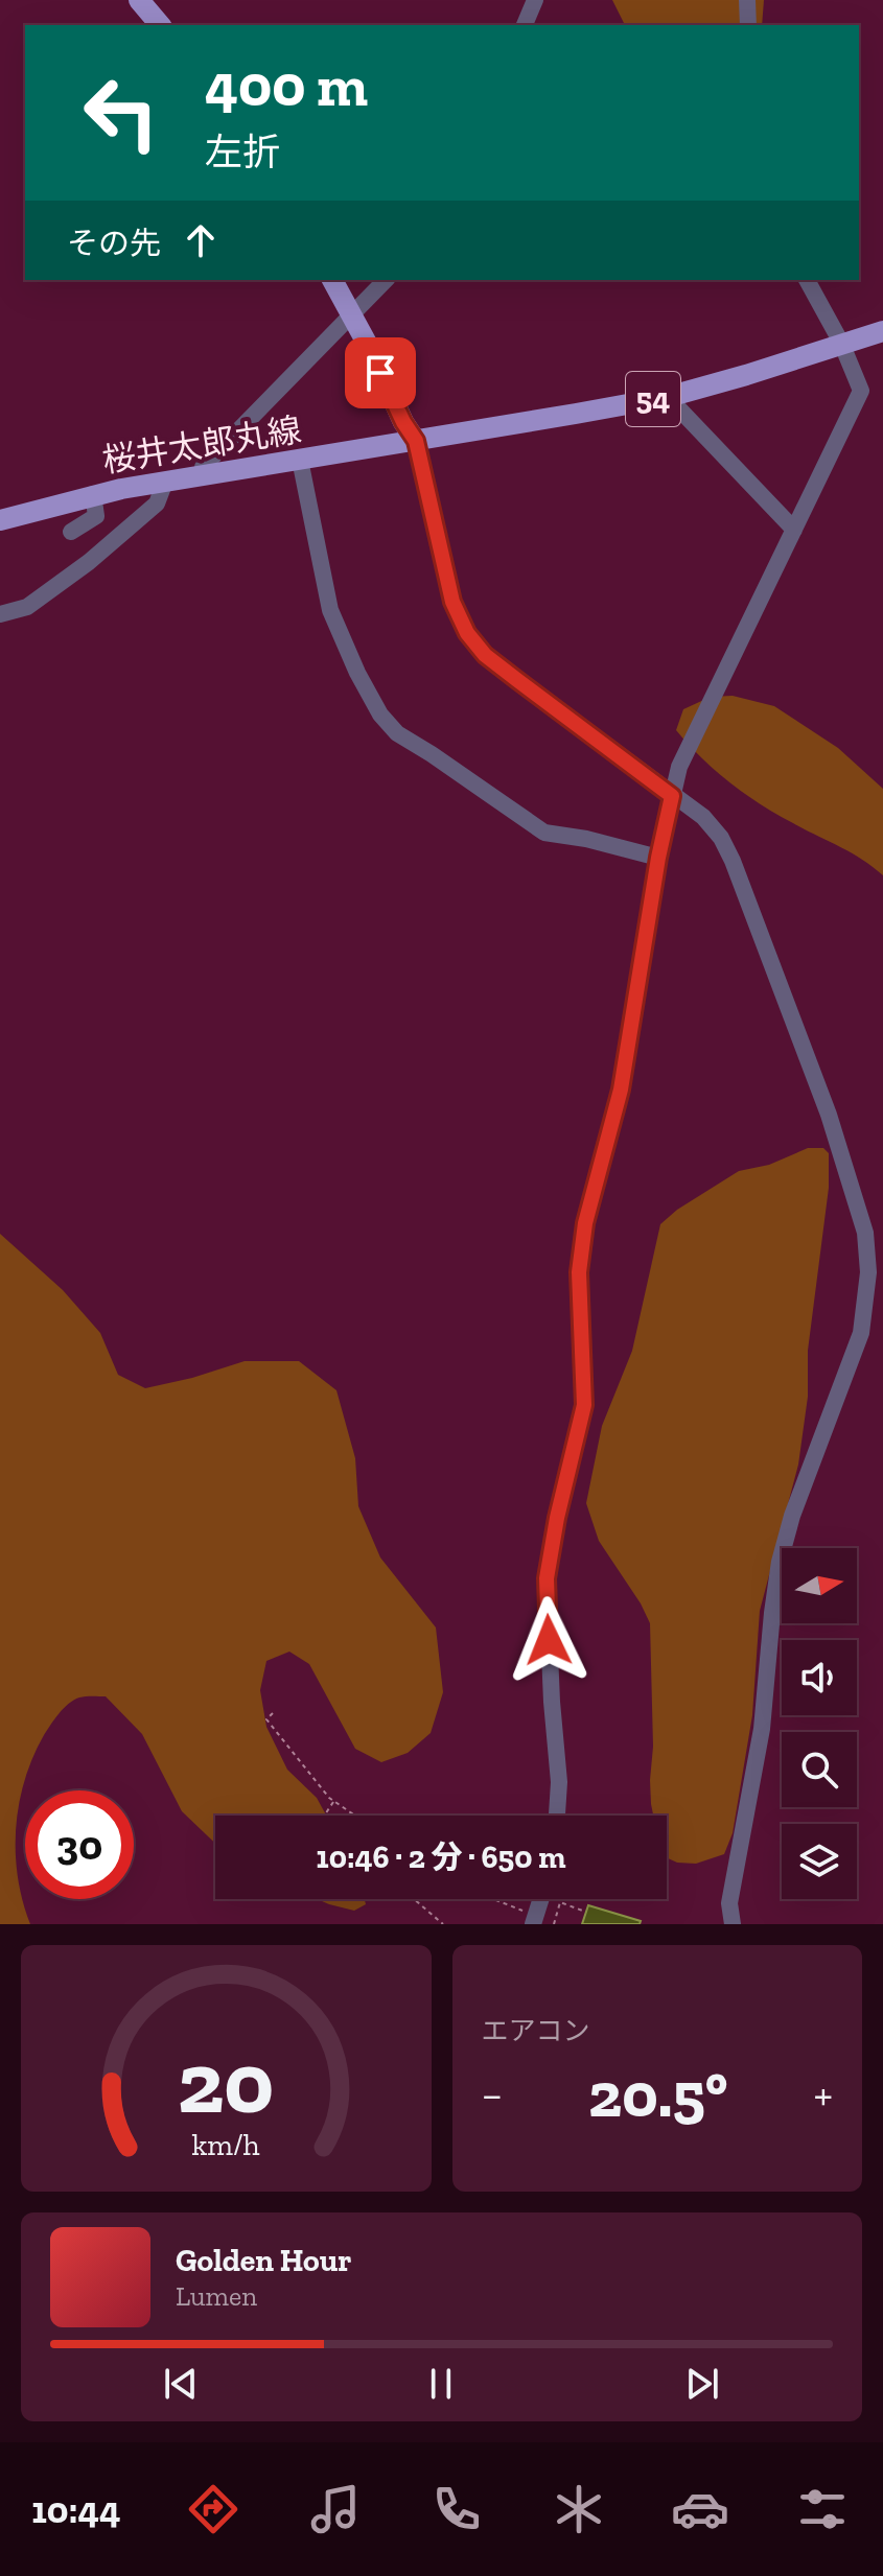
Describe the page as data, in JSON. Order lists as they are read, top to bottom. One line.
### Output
{"streets":{"main road":["54","桜井太郎丸線"]},"crossings":[["54","桜井太郎丸線"]],"north":"right","page":{"turn":["400 m","左折"],"then":"その先","limit":"30","trip":"10:46 · 2 分 · 650 m","tile":"エアコン","heat":["−","20.5°","+"],"song":["Golden Hour","Lumen"],"tabs":"10:44","gauge":["20","km/h"]}}
